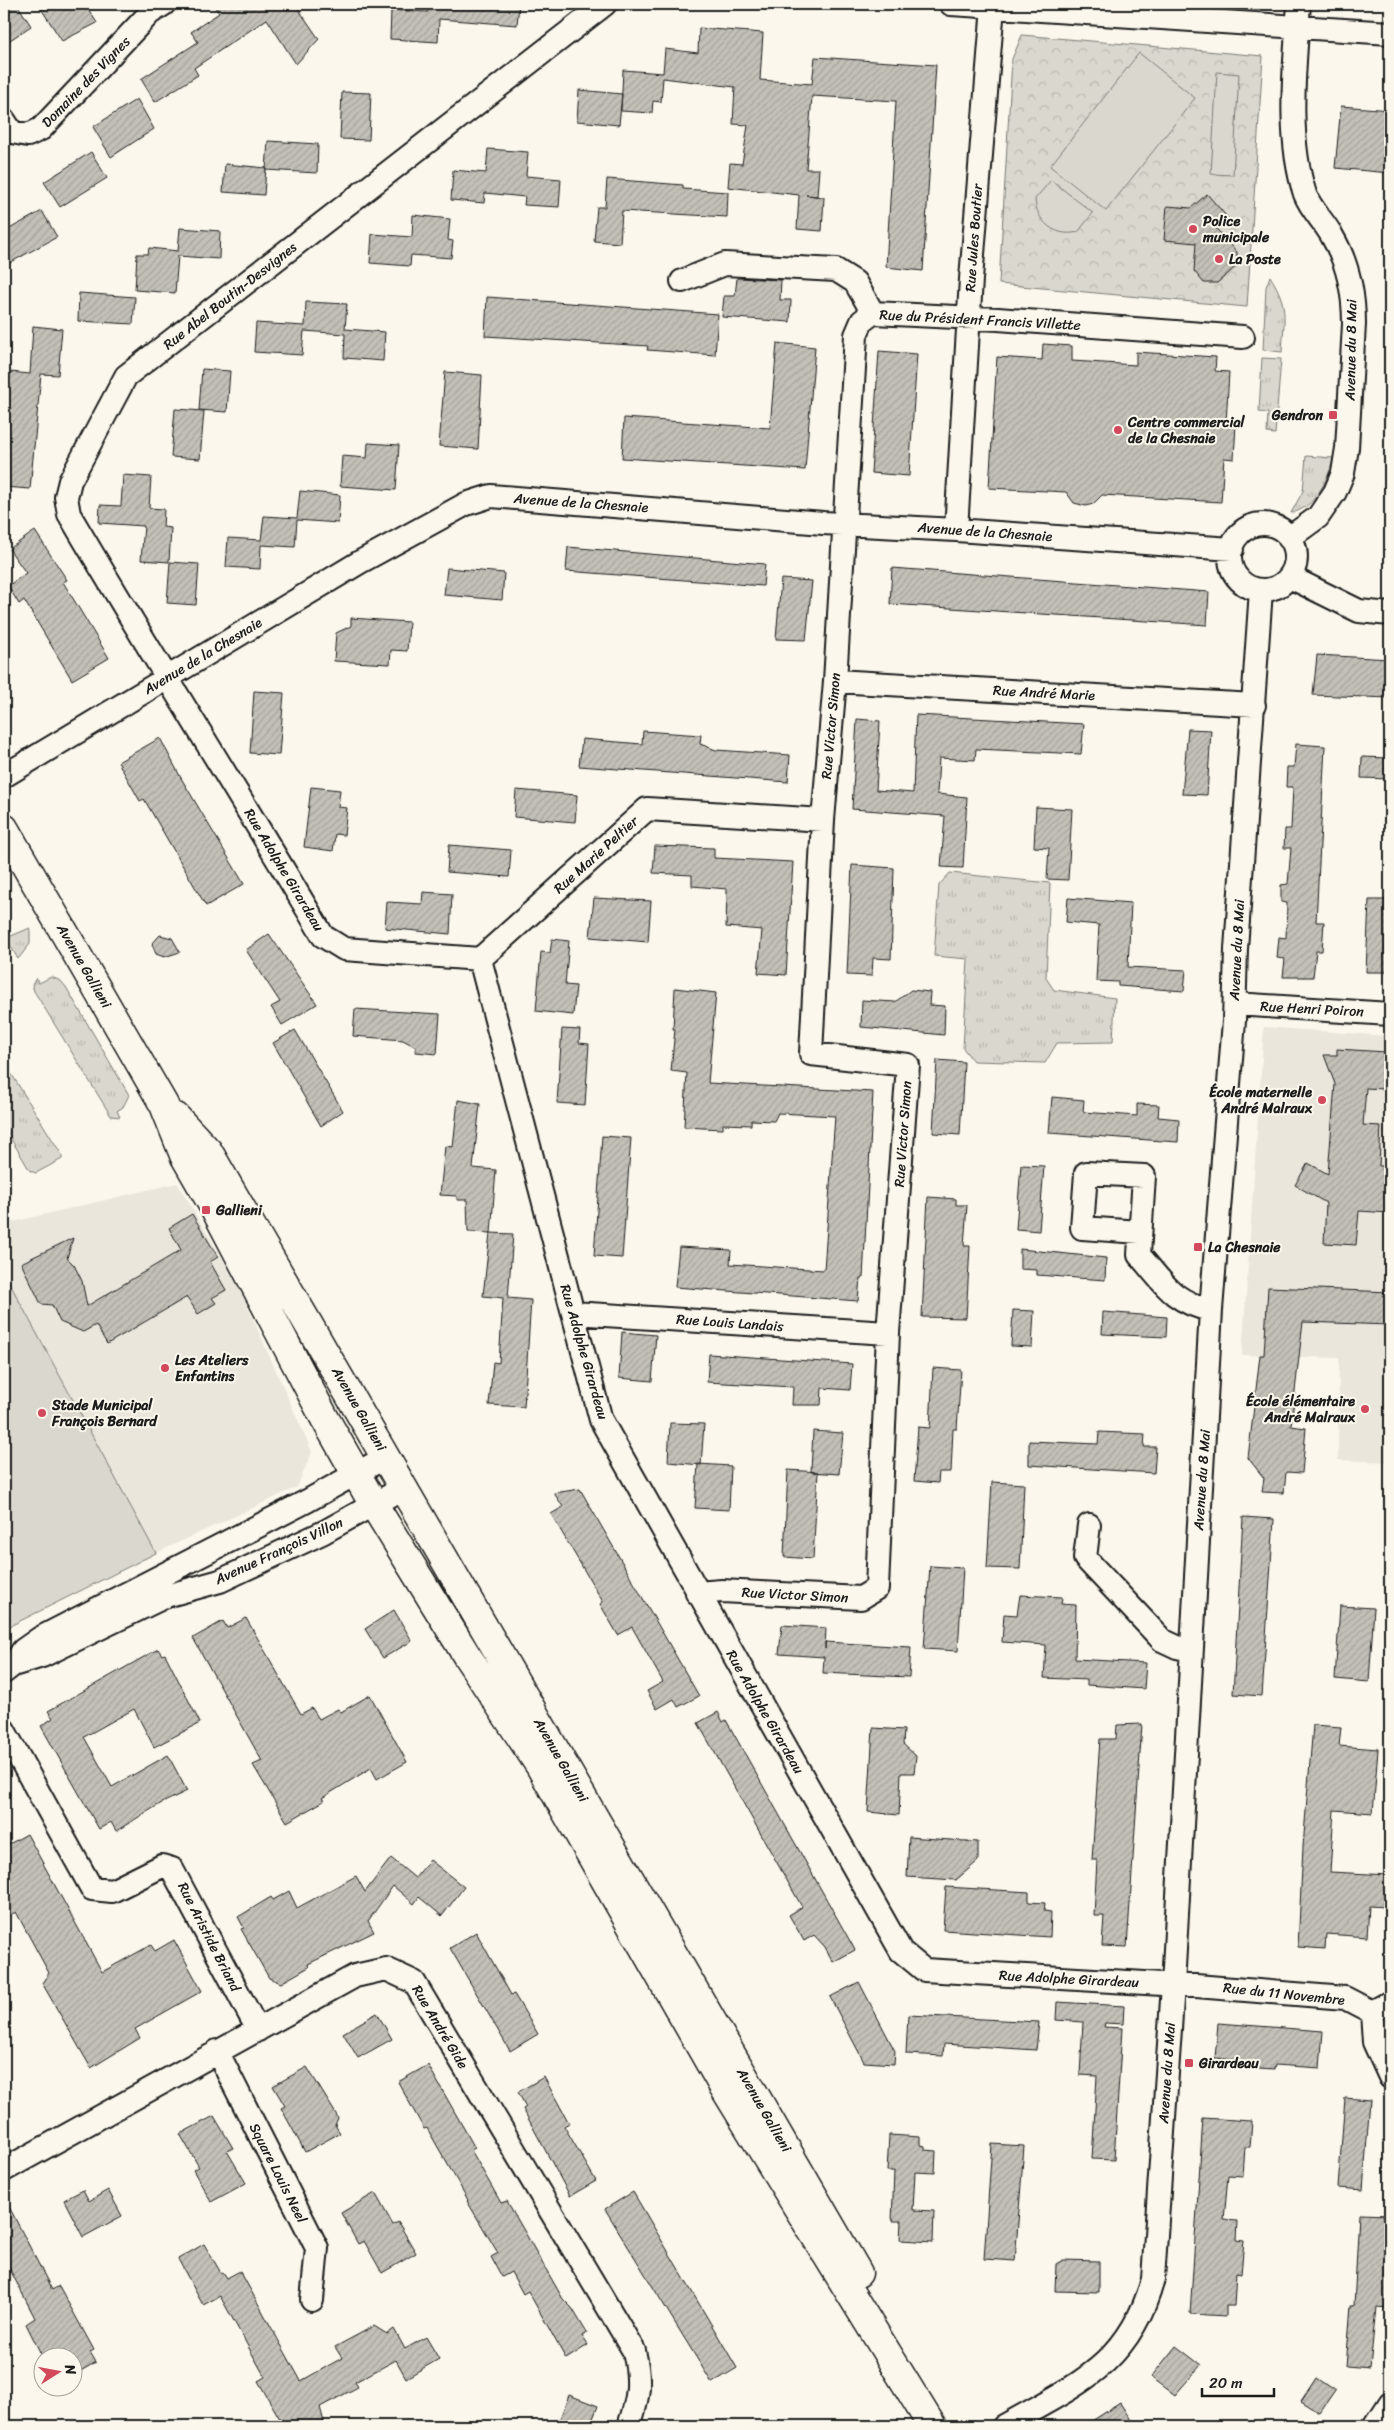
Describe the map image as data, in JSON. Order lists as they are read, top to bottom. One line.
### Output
{"streets":{"main road":["Avenue Gallieni"],"street":["Domaine des Vignes","Rue Jules Boutier","Rue Abel Boutin-Desvignes","Rue du Président Francis Villette","Avenue du 8 Mai","Avenue de la Chesnaie","Rue André Marie","Rue Victor Simon","Rue Marie Peltier","Rue Adolphe Girardeau","Rue Henri Poiron","Rue Louis Landais","Avenue François Villon","Rue Aristide Briand","Rue du 11 Novembre","Rue André Gide","Square Louis Neel"]},"crossings":[["Rue Jules Boutier","Rue du Président Francis Villette"],["Rue Jules Boutier","Avenue de la Chesnaie"],["Rue Abel Boutin-Desvignes","Avenue de la Chesnaie"],["Rue Abel Boutin-Desvignes","Rue Adolphe Girardeau"],["Rue du Président Francis Villette","Avenue de la Chesnaie"],["Rue du Président Francis Villette","Rue Victor Simon"],["Avenue du 8 Mai","Avenue de la Chesnaie"],["Avenue du 8 Mai","Rue André Marie"],["Avenue du 8 Mai","Rue Adolphe Girardeau"],["Avenue du 8 Mai","Rue Henri Poiron"],["Avenue du 8 Mai","Rue du 11 Novembre"],["Avenue de la Chesnaie","Rue Victor Simon"],["Avenue de la Chesnaie","Rue Adolphe Girardeau"],["Rue André Marie","Rue Victor Simon"],["Rue Victor Simon","Rue Marie Peltier"],["Rue Victor Simon","Rue Adolphe Girardeau"],["Rue Victor Simon","Rue Louis Landais"],["Rue Marie Peltier","Rue Adolphe Girardeau"],["Rue Adolphe Girardeau","Rue Louis Landais"],["Rue Adolphe Girardeau","Rue du 11 Novembre"],["Avenue Gallieni","Avenue François Villon"],["Rue Aristide Briand","Rue André Gide"],["Rue André Gide","Square Louis Neel"]],"places":{"other":["Police municipale","La Poste","Centre commercial de la Chesnaie","École maternelle André Malraux","Les Ateliers Enfantins","École élémentaire André Malraux","Stade Municipal François Bernard"],"transit":["Gendron","Gallieni","La Chesnaie","Girardeau"]},"scale_bar":"20 m","north":"right"}
